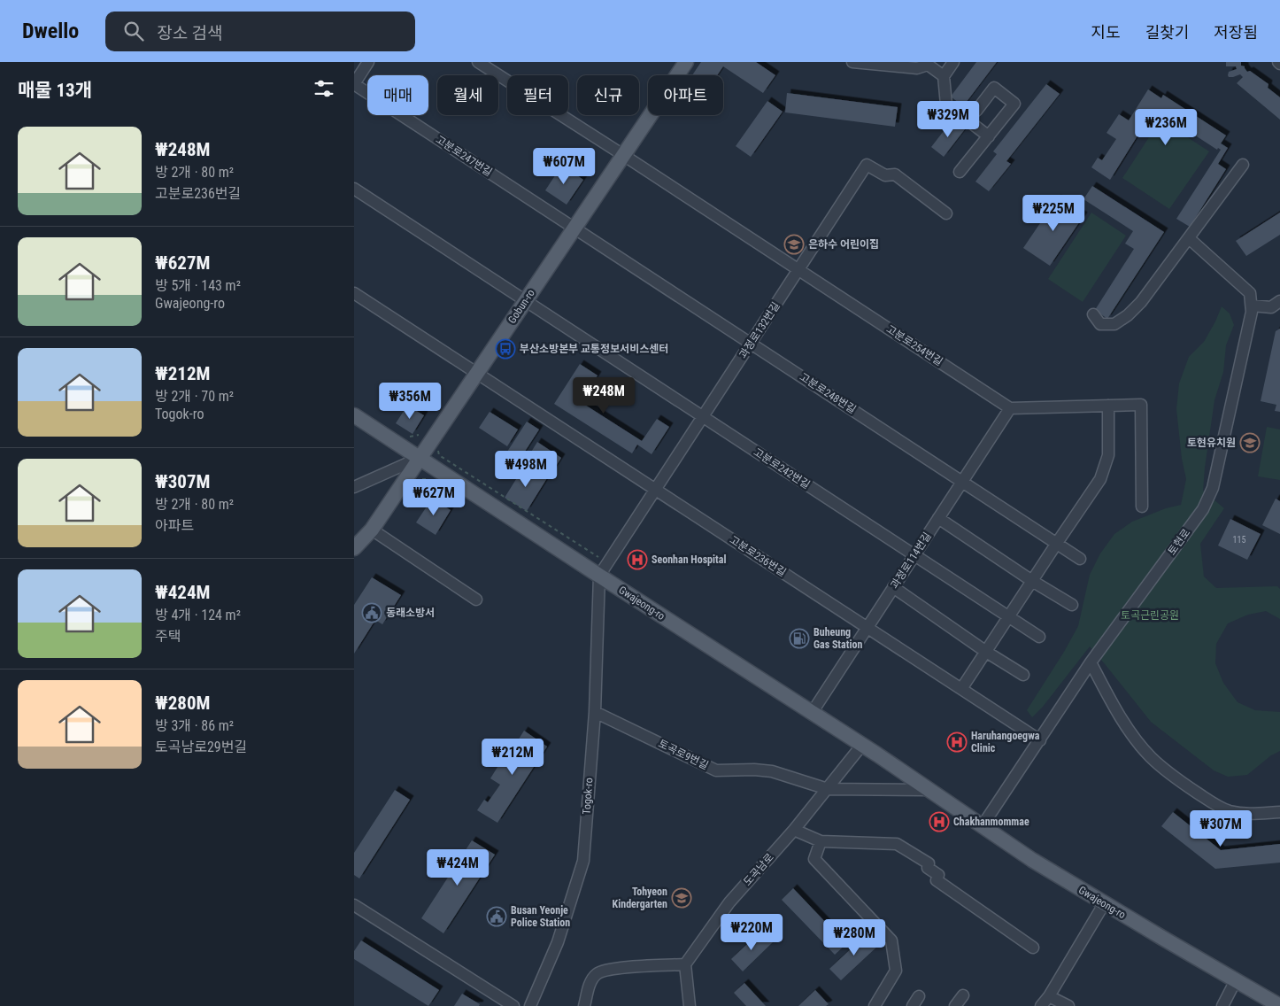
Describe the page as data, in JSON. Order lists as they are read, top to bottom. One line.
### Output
{"streets":{"main road":["Gobun-ro","Gwajeong-ro"],"street":["고분로247번길","과정로132번길","고분로254번길","고분로248번길","고분로242번길","토현로","고분로236번길","과정로114번길","토곡로9번길","Togok-ro","도곡남로"]},"crossings":[["고분로247번길","Gobun-ro"],["고분로247번길","고분로248번길"],["Gobun-ro","고분로254번길"],["Gobun-ro","고분로248번길"],["Gobun-ro","고분로242번길"],["Gobun-ro","고분로236번길"],["Gobun-ro","Gwajeong-ro"],["과정로132번길","고분로254번길"],["과정로132번길","고분로248번길"],["과정로132번길","고분로242번길"],["과정로132번길","고분로236번길"],["과정로132번길","Gwajeong-ro"],["과정로132번길","Togok-ro"],["고분로254번길","과정로114번길"],["고분로248번길","과정로114번길"],["고분로242번길","과정로114번길"],["토현로","고분로236번길"],["토현로","Gwajeong-ro"],["고분로236번길","과정로114번길"],["과정로114번길","Gwajeong-ro"],["Gwajeong-ro","Togok-ro"],["Gwajeong-ro","도곡남로"],["토곡로9번길","Togok-ro"],["토곡로9번길","도곡남로"]],"parks":["토곡근린공원"],"places":{"school or university":["은하수 어린이집","토현유치원","Tohyeon Kindergarten"],"bus stop":["부산소방본부 교통정보서비스센터"],"hospital":["Seonhan Hospital","Haruhangoegwa Clinic","Chakhanmommae"],"public building":["동래소방서","Busan Yeonje Police Station"],"fuel station":["Buheung Gas Station"]},"house_numbers":["115"],"page":{"header":"Dwello","search":"장소 검색","nav":["지도","길찾기","저장됨"],"heading":"매물 13개","chip":["매매","월세","필터","신규","아파트"],"price":["₩329M","₩236M","₩607M","₩225M","₩248M","₩356M","₩498M","₩627M","₩212M","₩307M","₩424M","₩220M","₩280M"],"list":[{"name":"₩248M","note":"방 2개 · 80 m² · 고분로236번길"},{"name":"₩627M","note":"방 5개 · 143 m² · Gwajeong-ro"},{"name":"₩212M","note":"방 2개 · 70 m² · Togok-ro"},{"name":"₩307M","note":"방 2개 · 80 m² · 아파트"},{"name":"₩424M","note":"방 4개 · 124 m² · 주택"},{"name":"₩280M","note":"방 3개 · 86 m² · 토곡남로29번길"}]}}
